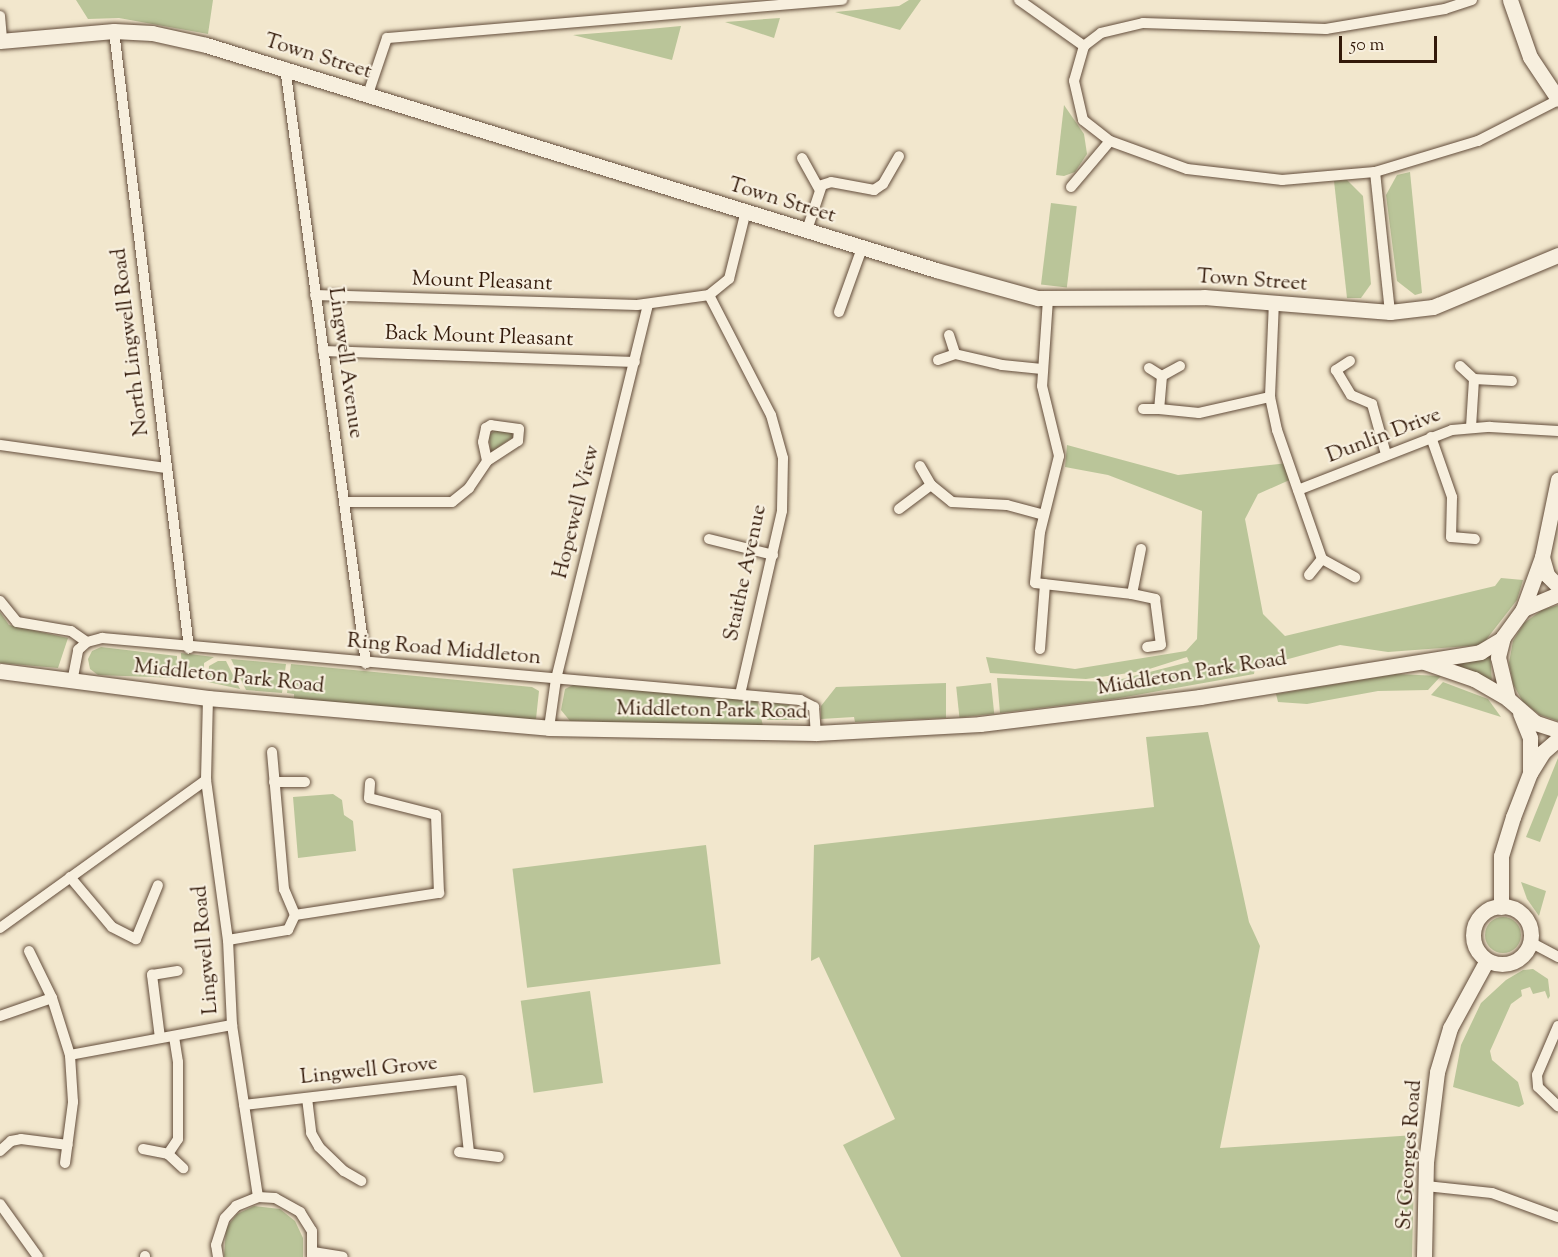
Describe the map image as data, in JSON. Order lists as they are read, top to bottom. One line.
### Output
{"streets":{"street":["Town Street","Mount Pleasant","Back Mount Pleasant","North Lingwell Road","Lingwell Avenue","Dunlin Drive","Hopewell View","Staithe Avenue","Ring Road Middleton","Middleton Park Road","Lingwell Road","Lingwell Grove","St Georges Road"]},"crossings":[["Town Street","North Lingwell Road"],["Town Street","Lingwell Avenue"],["Mount Pleasant","Lingwell Avenue"],["Mount Pleasant","Hopewell View"],["Mount Pleasant","Staithe Avenue"],["Back Mount Pleasant","Lingwell Avenue"],["Back Mount Pleasant","Hopewell View"],["North Lingwell Road","Ring Road Middleton"],["Lingwell Avenue","Ring Road Middleton"],["Hopewell View","Ring Road Middleton"],["Hopewell View","Middleton Park Road"],["Staithe Avenue","Ring Road Middleton"],["Ring Road Middleton","Middleton Park Road"],["Middleton Park Road","Lingwell Road"],["Lingwell Road","Lingwell Grove"]],"scale_bar":"50 m"}
